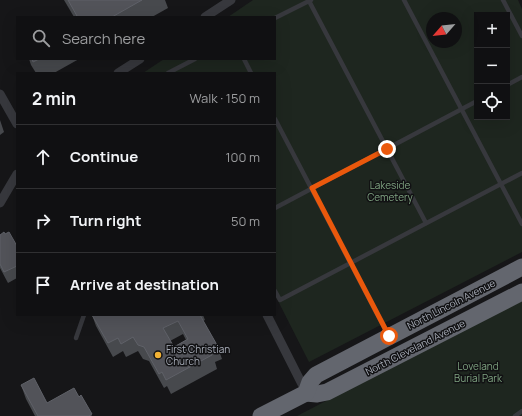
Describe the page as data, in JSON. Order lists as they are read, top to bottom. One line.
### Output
{"streets":{"highway":["North Lincoln Avenue","North Cleveland Avenue"]},"crossings":[["North Lincoln Avenue","North Cleveland Avenue"]],"parks":["Lakeside Cemetery","Loveland Burial Park"],"places":["First Christian Church"],"north":"bottom left","page":{"map_buttons":["+","−"],"search":"Search here","heading":["2 min","Walk · 150 m"],"list":[["Continue","100 m"],["Turn right","50 m"],"Arrive at destination"]}}
